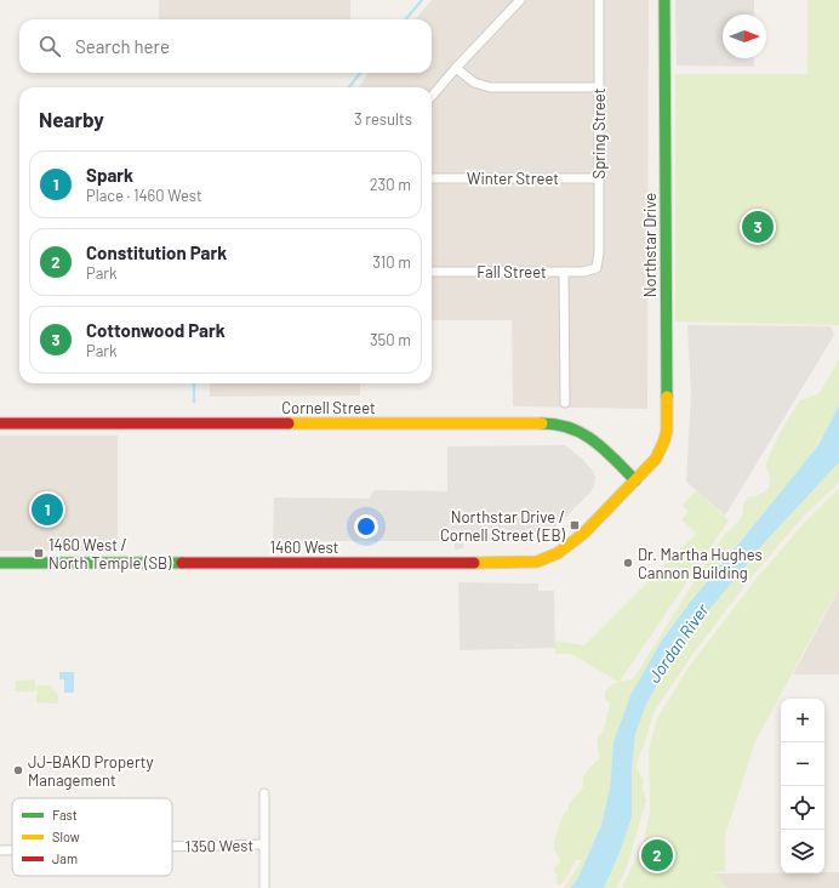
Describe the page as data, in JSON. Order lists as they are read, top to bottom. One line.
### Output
{"streets":{"street":["Spring Street","Winter Street","Northstar Drive","Fall Street","Cornell Street","1460 West","1350 West"]},"crossings":[["Spring Street","Winter Street"],["Spring Street","Fall Street"],["Northstar Drive","Cornell Street"],["Northstar Drive","1460 West"],["Cornell Street","1460 West"]],"water":["Jordan River"],"places":{"transit":["Northstar Drive / Cornell Street (EB)","1460 West / North Temple (SB)"],"other":["Dr. Martha Hughes Cannon Building","JJ-BAKD Property Management"]},"legend":["Fast","Slow","Jam"],"north":"right","page":{"search":"Search here","heading":["Nearby","3 results"],"list":[{"mark":"1","name":"Spark","note":"Place · 1460 West","value":"230 m"},{"mark":"2","name":"Constitution Park","note":"Park","value":"310 m"},{"mark":"3","name":"Cottonwood Park","note":"Park","value":"350 m"}],"pins":["3","1","2"],"map_buttons":["+","−"]}}
